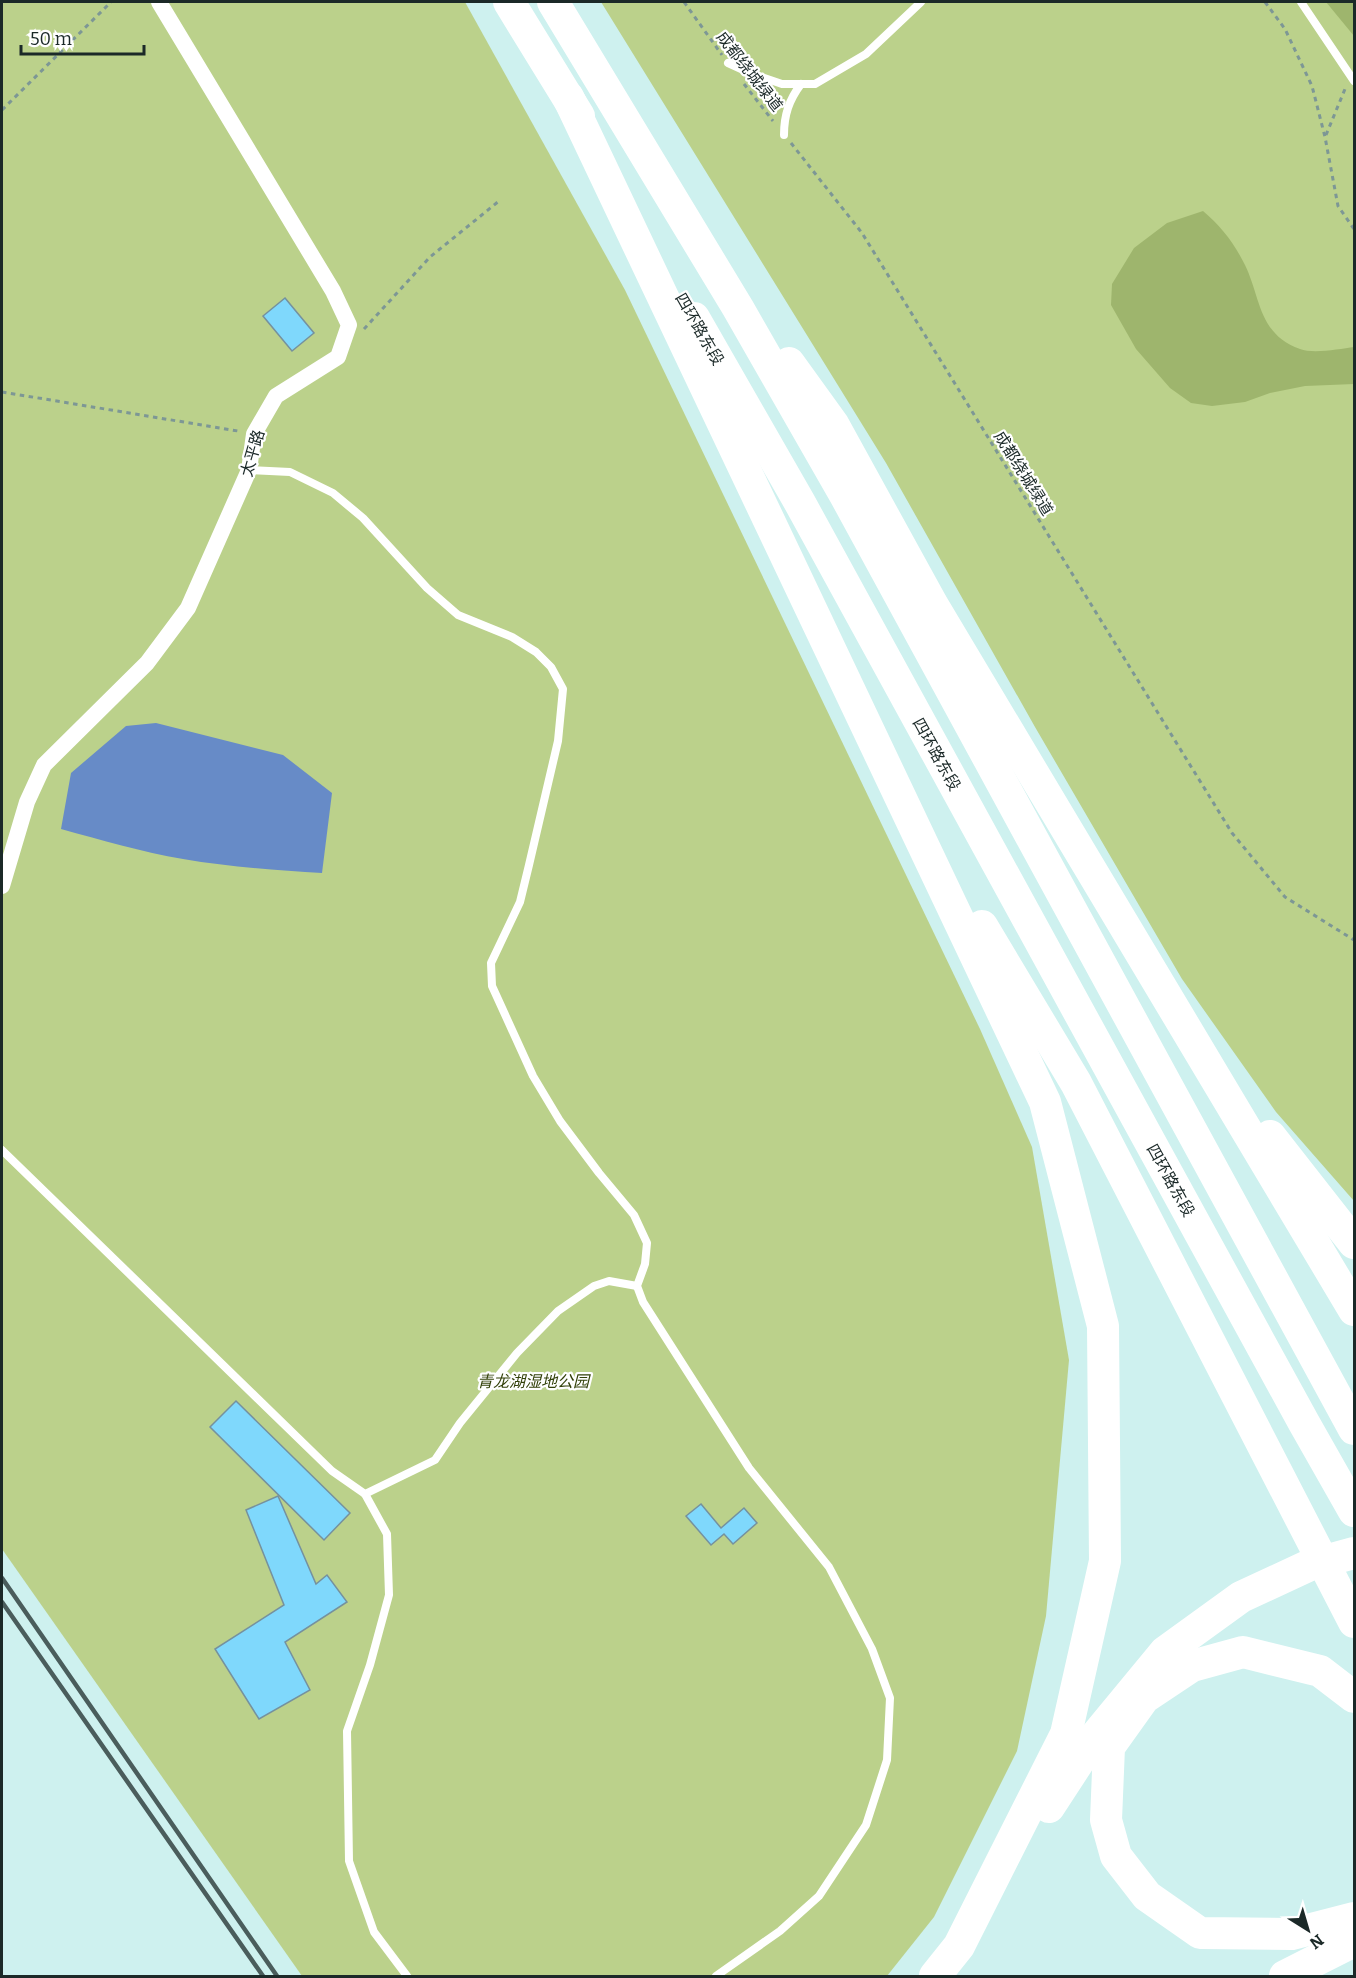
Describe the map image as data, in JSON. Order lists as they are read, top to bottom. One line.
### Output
{"streets":{"highway":["四环路东段"],"street":["太平路"],"path":["成都绕城绿道"]},"parks":["青龙湖湿地公园"],"scale_bar":"50 m","north":"bottom right"}
